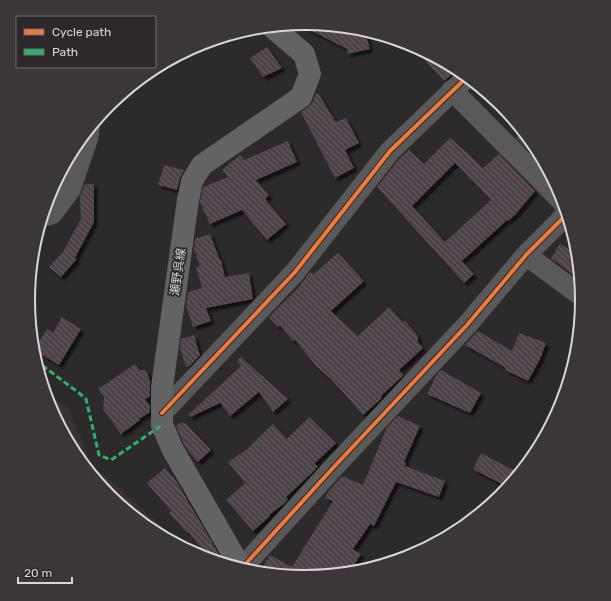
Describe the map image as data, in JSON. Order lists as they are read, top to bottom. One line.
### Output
{"streets":{"main road":["瀬野呉線"]},"legend":["Cycle path","Path"],"scale_bar":"20 m"}
